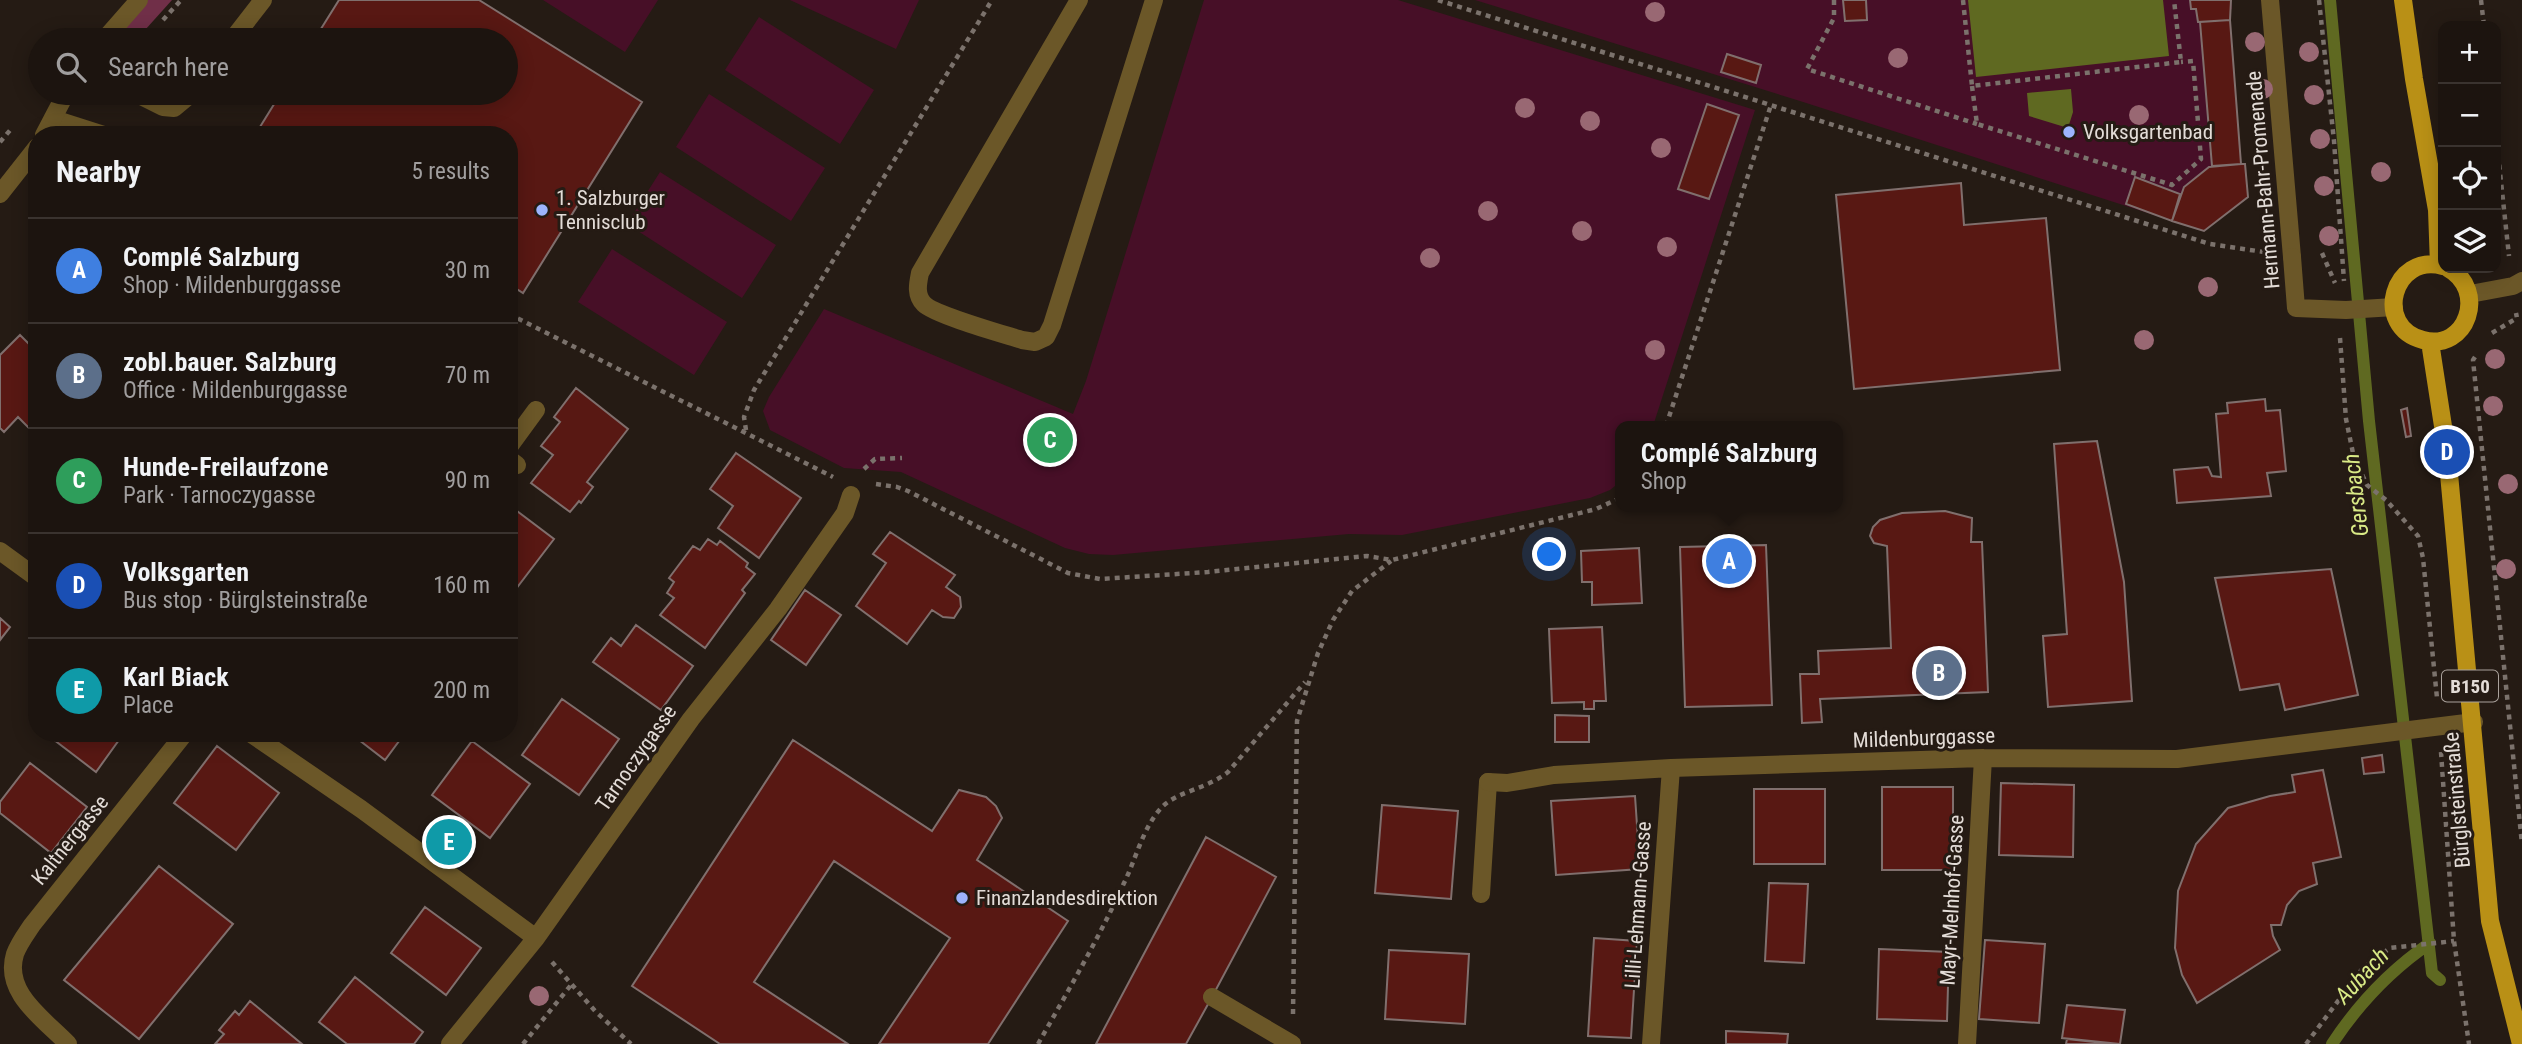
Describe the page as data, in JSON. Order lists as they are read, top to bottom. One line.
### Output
{"streets":{"main road":["B150","Bürglsteinstraße"],"street":["Hermann-Bahr-Promenade","Mildenburggasse","Tarnoczygasse","Kaltnergasse","Mayr-Melnhof-Gasse","Lilli-Lehmann-Gasse"]},"crossings":[["Mildenburggasse","Bürglsteinstraße"],["Mildenburggasse","Mayr-Melnhof-Gasse"],["Mildenburggasse","Lilli-Lehmann-Gasse"]],"water":["Gersbach","Aubach"],"places":["Volksgartenbad","1. Salzburger Tennisclub","Finanzlandesdirektion"],"page":{"map_buttons":["+","−"],"search":"Search here","heading":["Nearby","5 results"],"list":[{"mark":"A","name":"Complé Salzburg","note":"Shop · Mildenburggasse","value":"30 m"},{"mark":"B","name":"zobl.bauer. Salzburg","note":"Office · Mildenburggasse","value":"70 m"},{"mark":"C","name":"Hunde-Freilaufzone","note":"Park · Tarnoczygasse","value":"90 m"},{"mark":"D","name":"Volksgarten","note":"Bus stop · Bürglsteinstraße","value":"160 m"},{"mark":"E","name":"Karl Biack","note":"Place","value":"200 m"}],"pins":["C","D","A","B","E"],"popup":["Complé Salzburg","Shop"]}}
